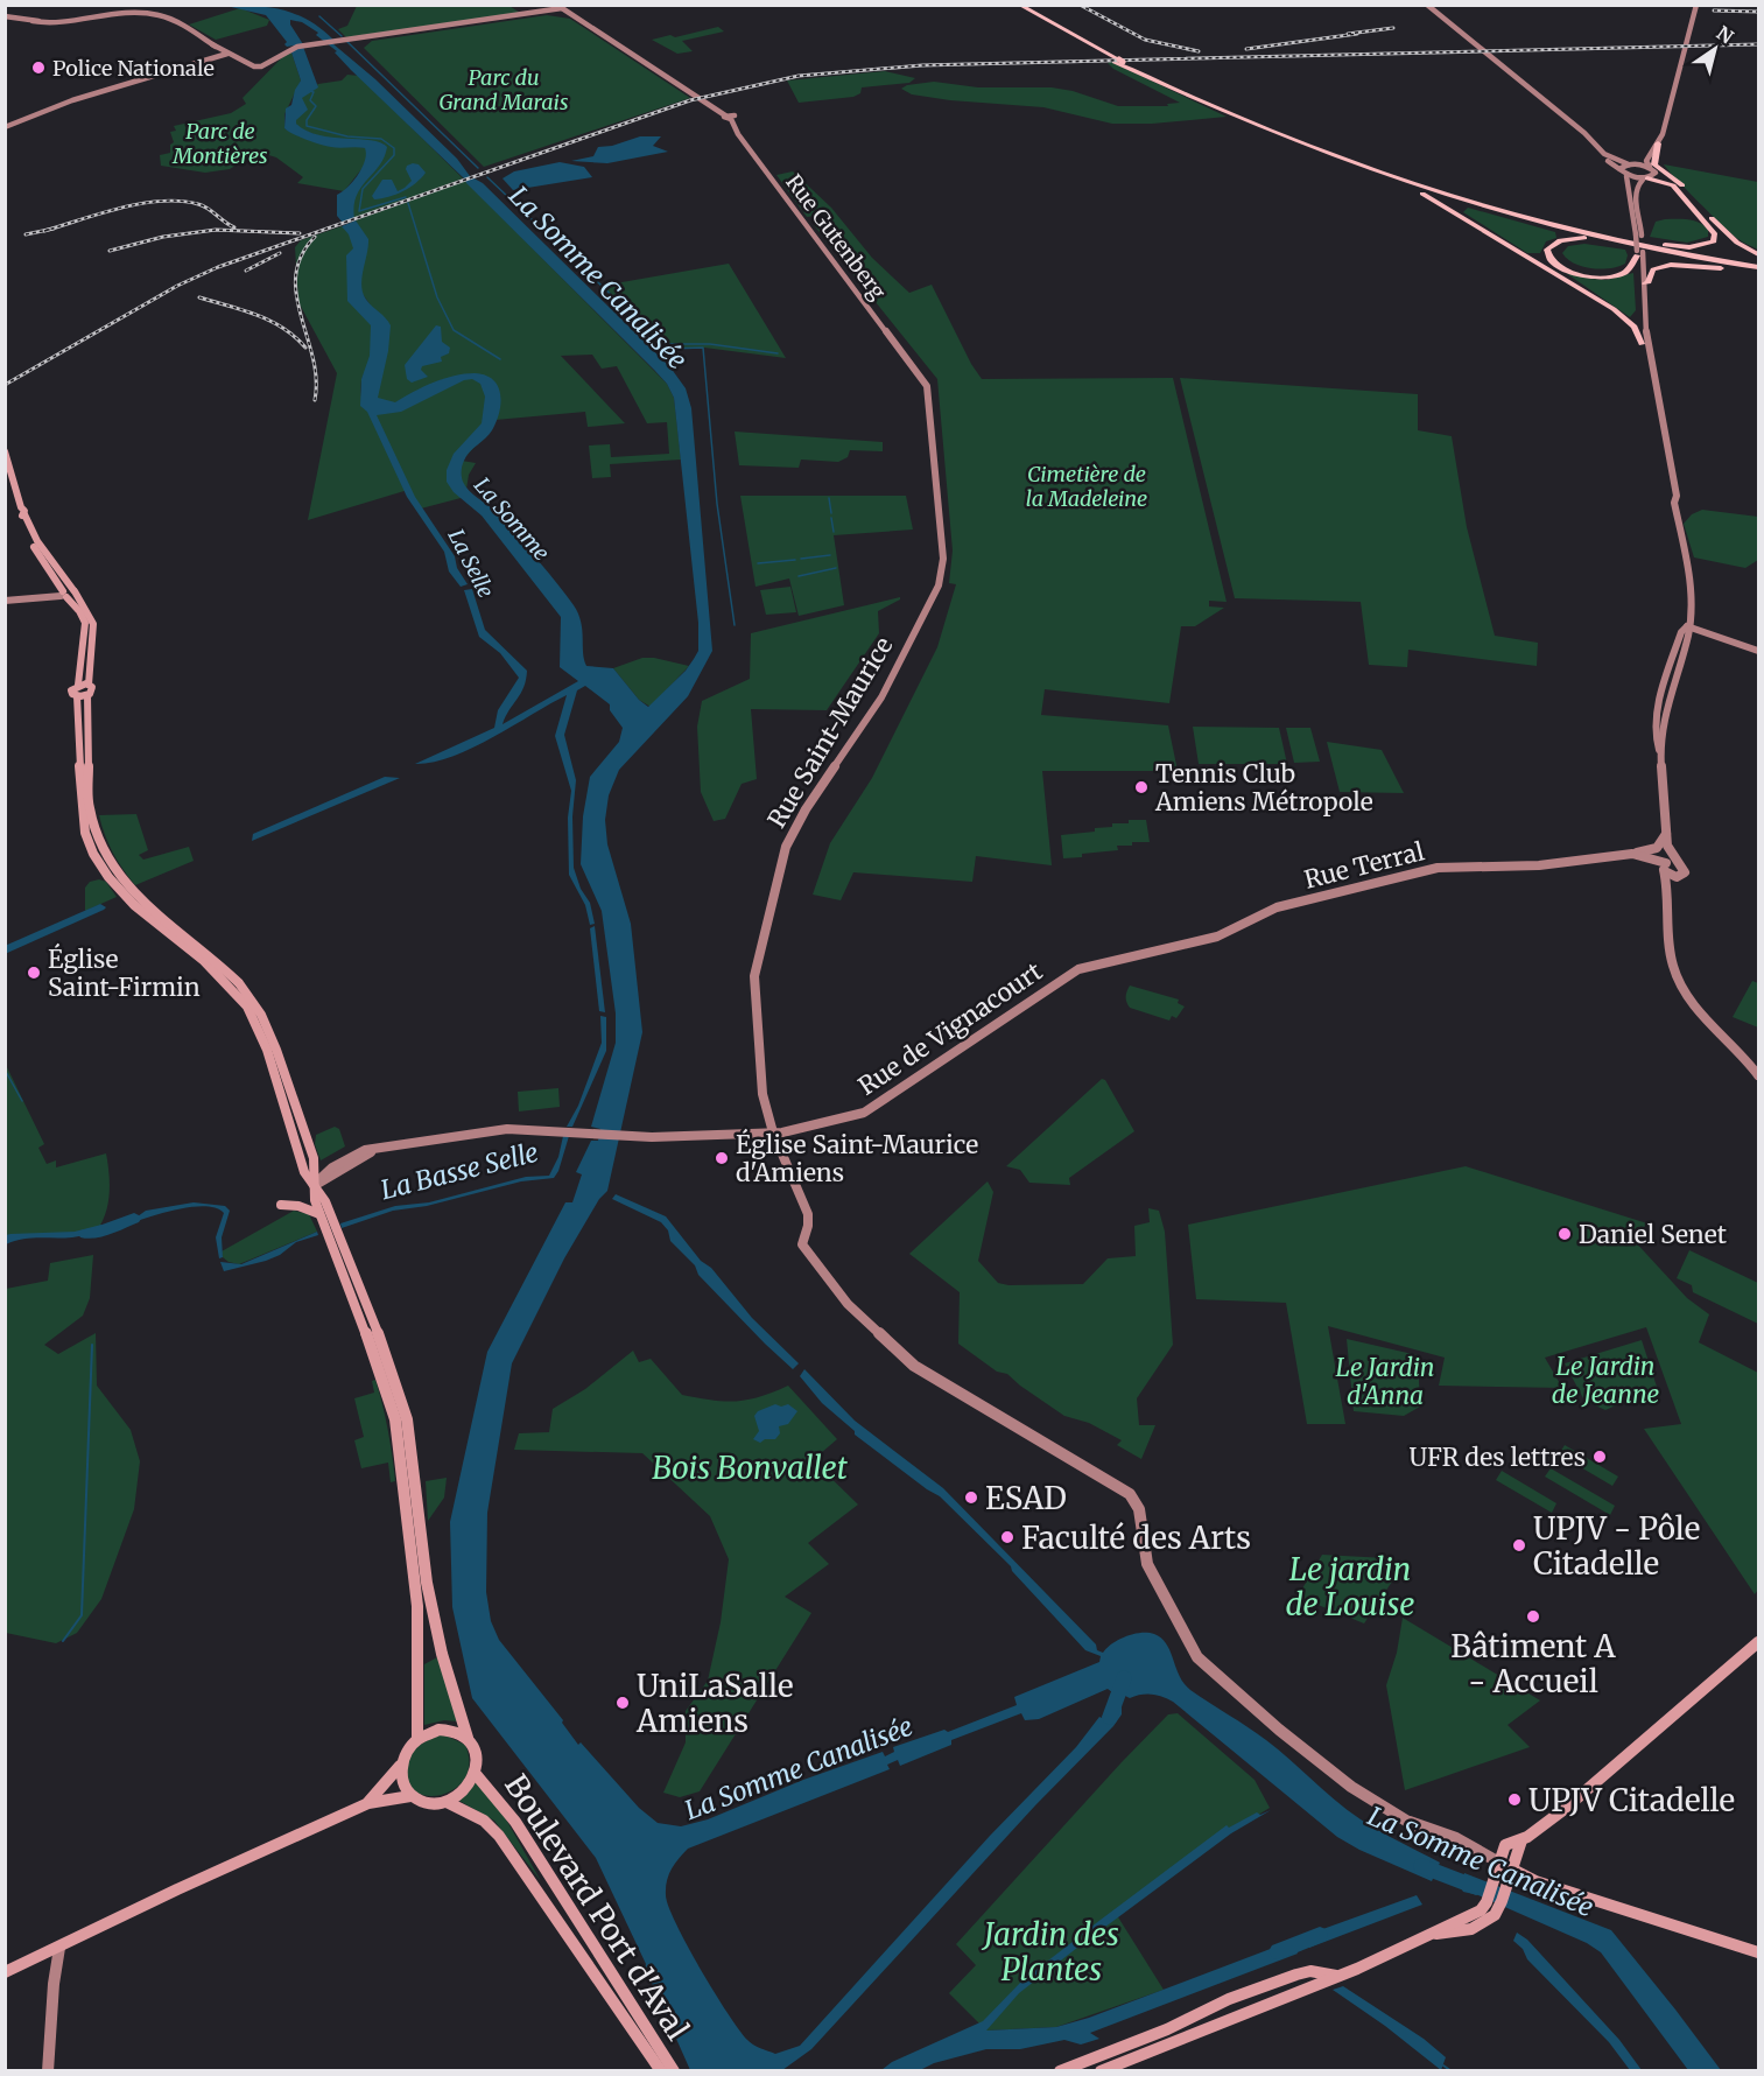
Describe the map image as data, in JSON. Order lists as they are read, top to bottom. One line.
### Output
{"streets":{"main road":["Boulevard Port d'Aval"],"street":["Rue Gutenberg","Rue Saint-Maurice","Rue Terral","Rue de Vignacourt"]},"crossings":[["Rue Gutenberg","Rue Saint-Maurice"],["Rue Saint-Maurice","Rue de Vignacourt"],["Rue Terral","Rue de Vignacourt"]],"water":["La Somme Canalisée","La Somme","La Selle","La Basse Selle"],"parks":["Parc du Grand Marais","Parc de Montières","Cimetière de la Madeleine","Le Jardin de Jeanne","Le Jardin d'Anna","Bois Bonvallet","Le jardin de Louise","Jardin des Plantes"],"places":["Police Nationale","Tennis Club Amiens Métropole","Église Saint-Firmin","Église Saint-Maurice d'Amiens","Daniel Senet","UFR des lettres","ESAD","Faculté des Arts","UPJV - Pôle Citadelle","Bâtiment A - Accueil","UniLaSalle Amiens","UPJV Citadelle"],"north":"top right"}
